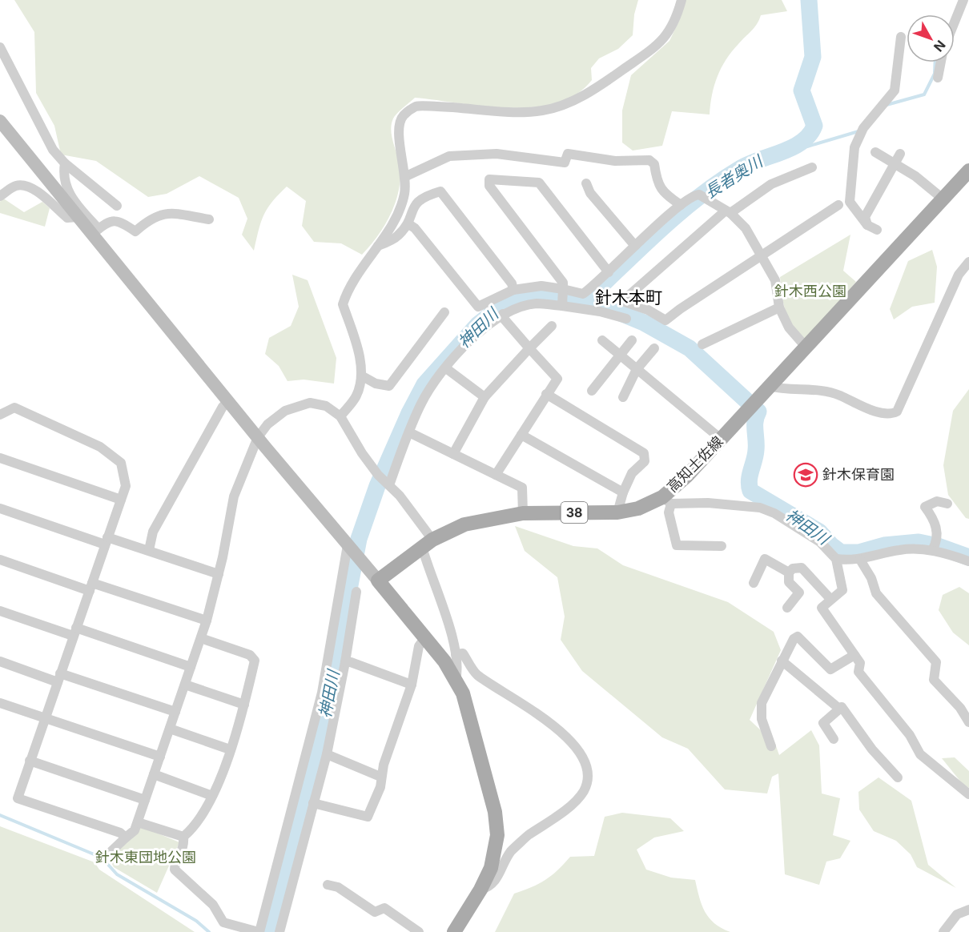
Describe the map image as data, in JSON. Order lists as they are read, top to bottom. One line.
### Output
{"streets":{"main road":["高知土佐線","38"]},"districts":["針木本町"],"water":["長者奥川","神田川"],"parks":["針木西公園","針木東団地公園"],"places":{"school or university":["針木保育園"]},"north":"bottom right"}
